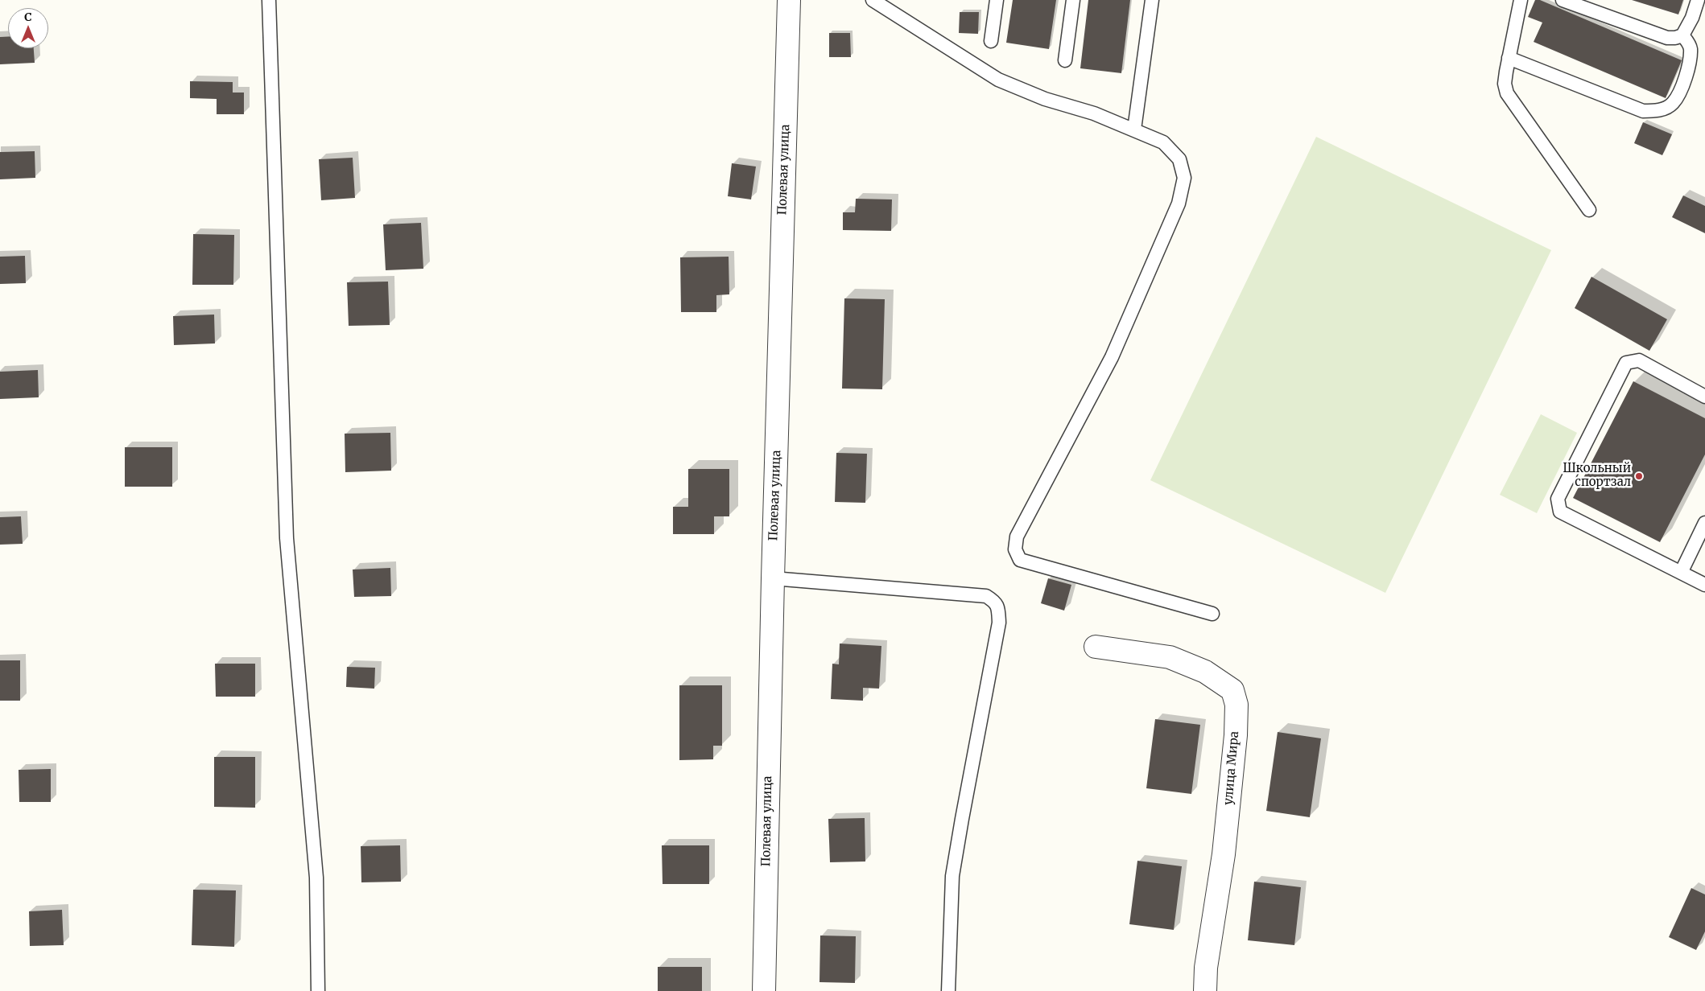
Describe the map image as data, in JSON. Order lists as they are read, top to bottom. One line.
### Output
{"streets":{"street":["Полевая улица","улица Мира"]},"places":["Школьный спортзал"],"north":"top"}
